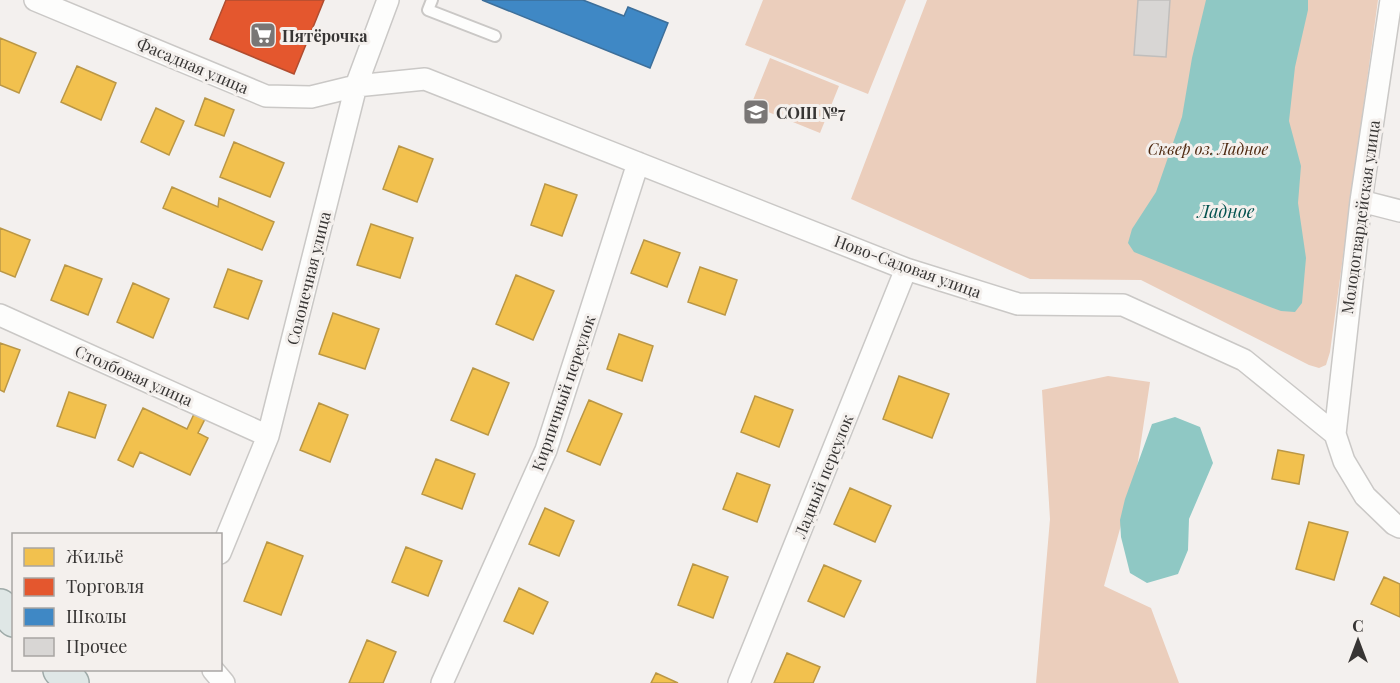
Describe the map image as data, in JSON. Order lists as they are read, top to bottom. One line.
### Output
{"streets":{"street":["Фасадная улица","Молодогвардейская улица","Ново-Садовая улица","Солонечная улица","Столбовая улица","Кирпичный переулок","Ладный переулок"]},"crossings":[["Фасадная улица","Ново-Садовая улица"],["Фасадная улица","Солонечная улица"],["Молодогвардейская улица","Ново-Садовая улица"],["Ново-Садовая улица","Солонечная улица"],["Ново-Садовая улица","Кирпичный переулок"],["Ново-Садовая улица","Ладный переулок"],["Солонечная улица","Столбовая улица"]],"water":["Ладное"],"parks":["Сквер оз. Ладное"],"places":{"supermarket":["Пятёрочка"],"school or university":["СОШ №7"]},"legend":["Жильё","Торговля","Школы","Прочее"],"north":"top"}
